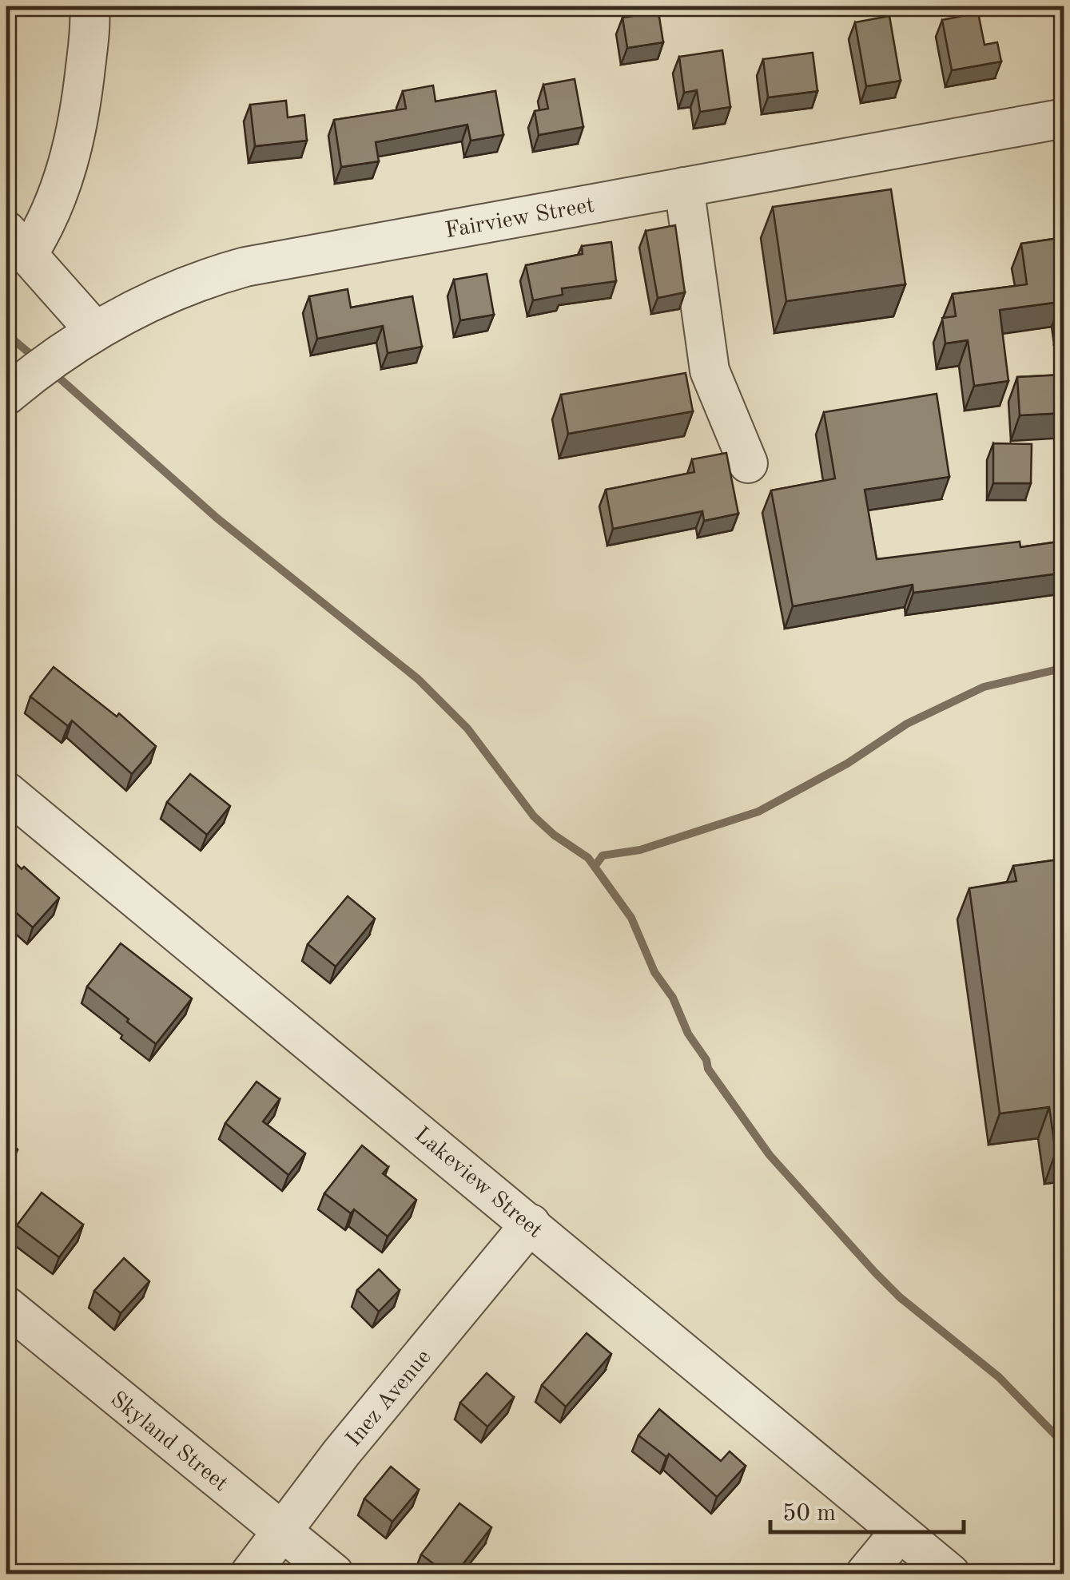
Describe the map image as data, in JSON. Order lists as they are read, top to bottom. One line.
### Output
{"streets":{"street":["Fairview Street","Lakeview Street","Inez Avenue","Skyland Street"]},"crossings":[["Lakeview Street","Inez Avenue"],["Inez Avenue","Skyland Street"]],"scale_bar":"50 m"}
